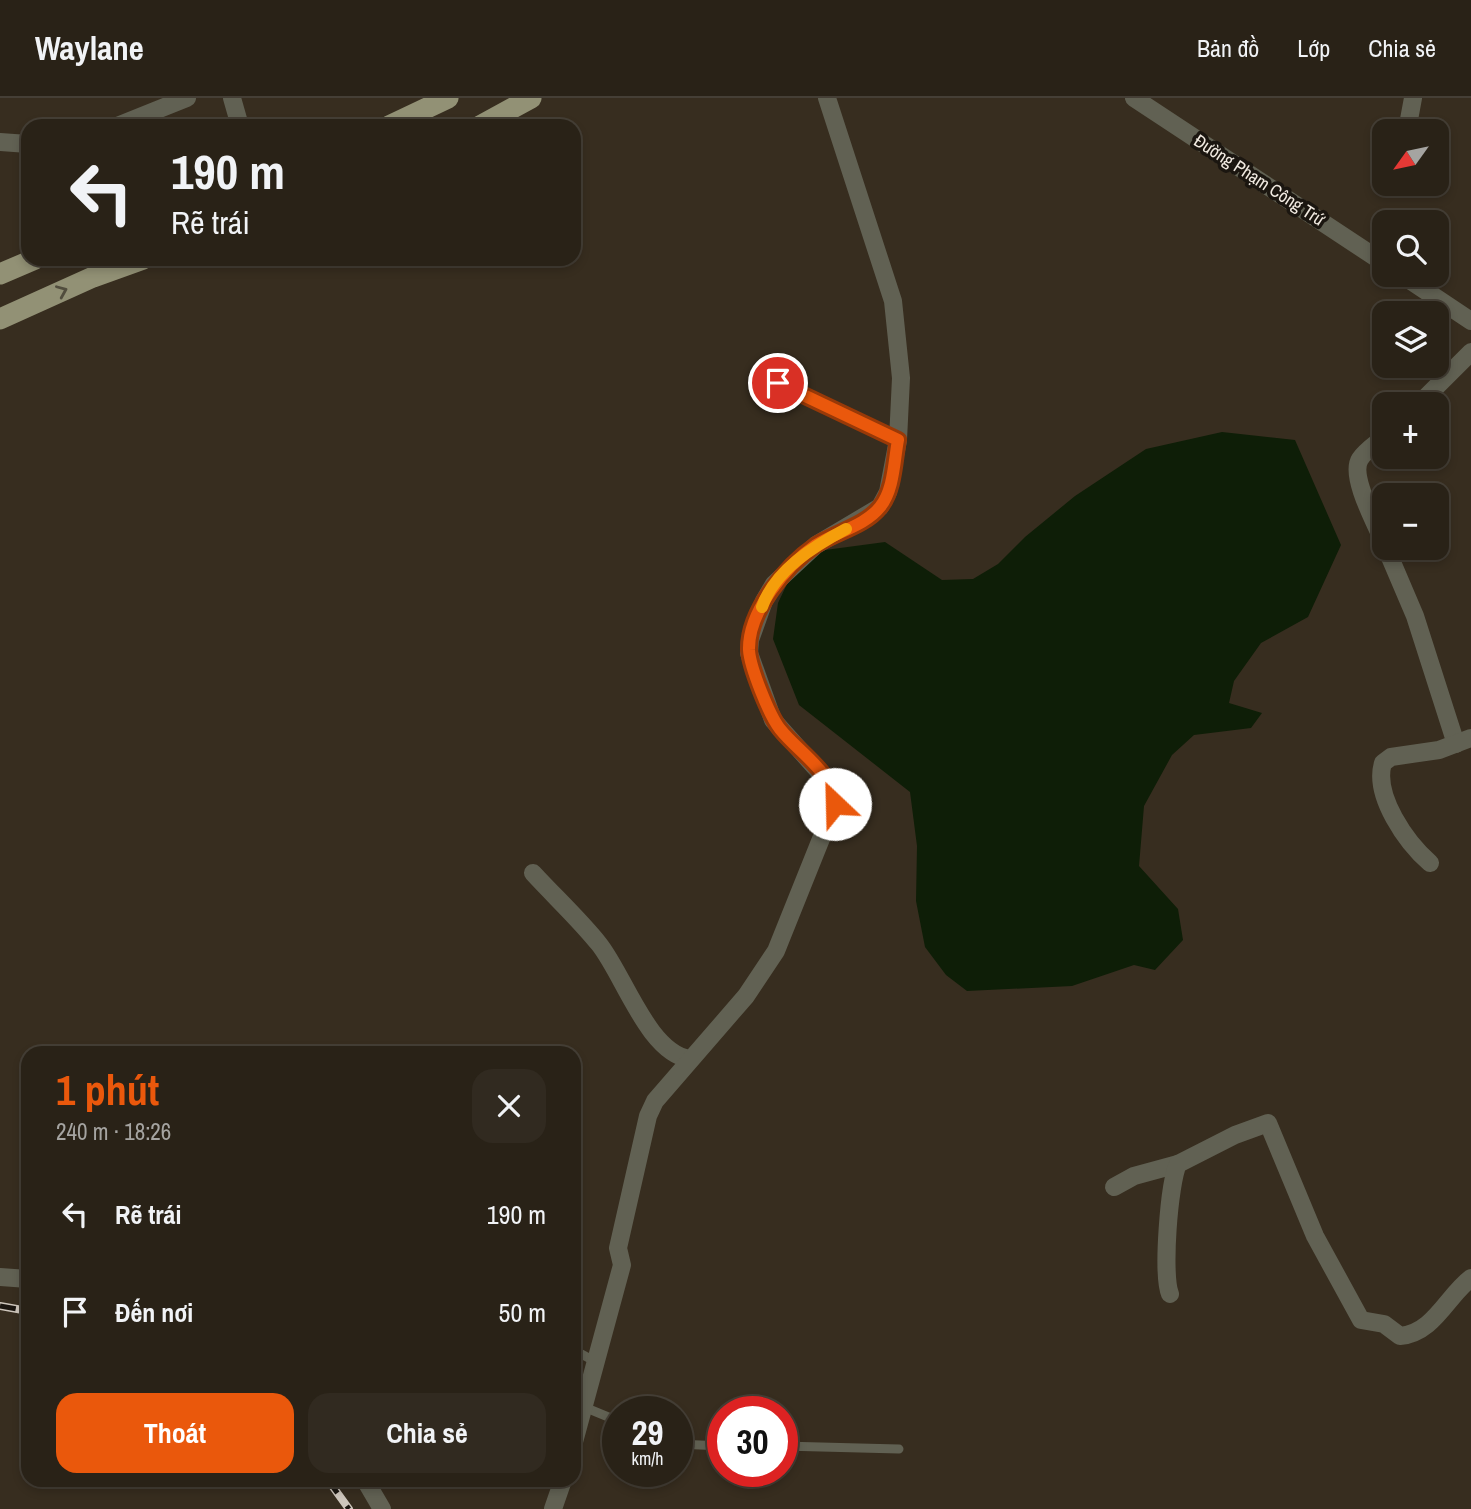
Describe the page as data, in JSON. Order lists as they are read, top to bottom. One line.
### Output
{"streets":{"street":["Đường Phạm Công Trứ"]},"north":"bottom left","page":{"header":"Waylane","nav":["Bản đồ","Lớp","Chia sẻ"],"map_buttons":["+","−"],"turn":["190 m","Rẽ trái"],"heading":["1 phút","240 m · 18:26"],"list":[{"name":"Rẽ trái","value":"190 m"},{"name":"Đến nơi","value":"50 m"}],"buttons":["Thoát","Chia sẻ"],"speed":"29 km/h","limit":"30"}}
